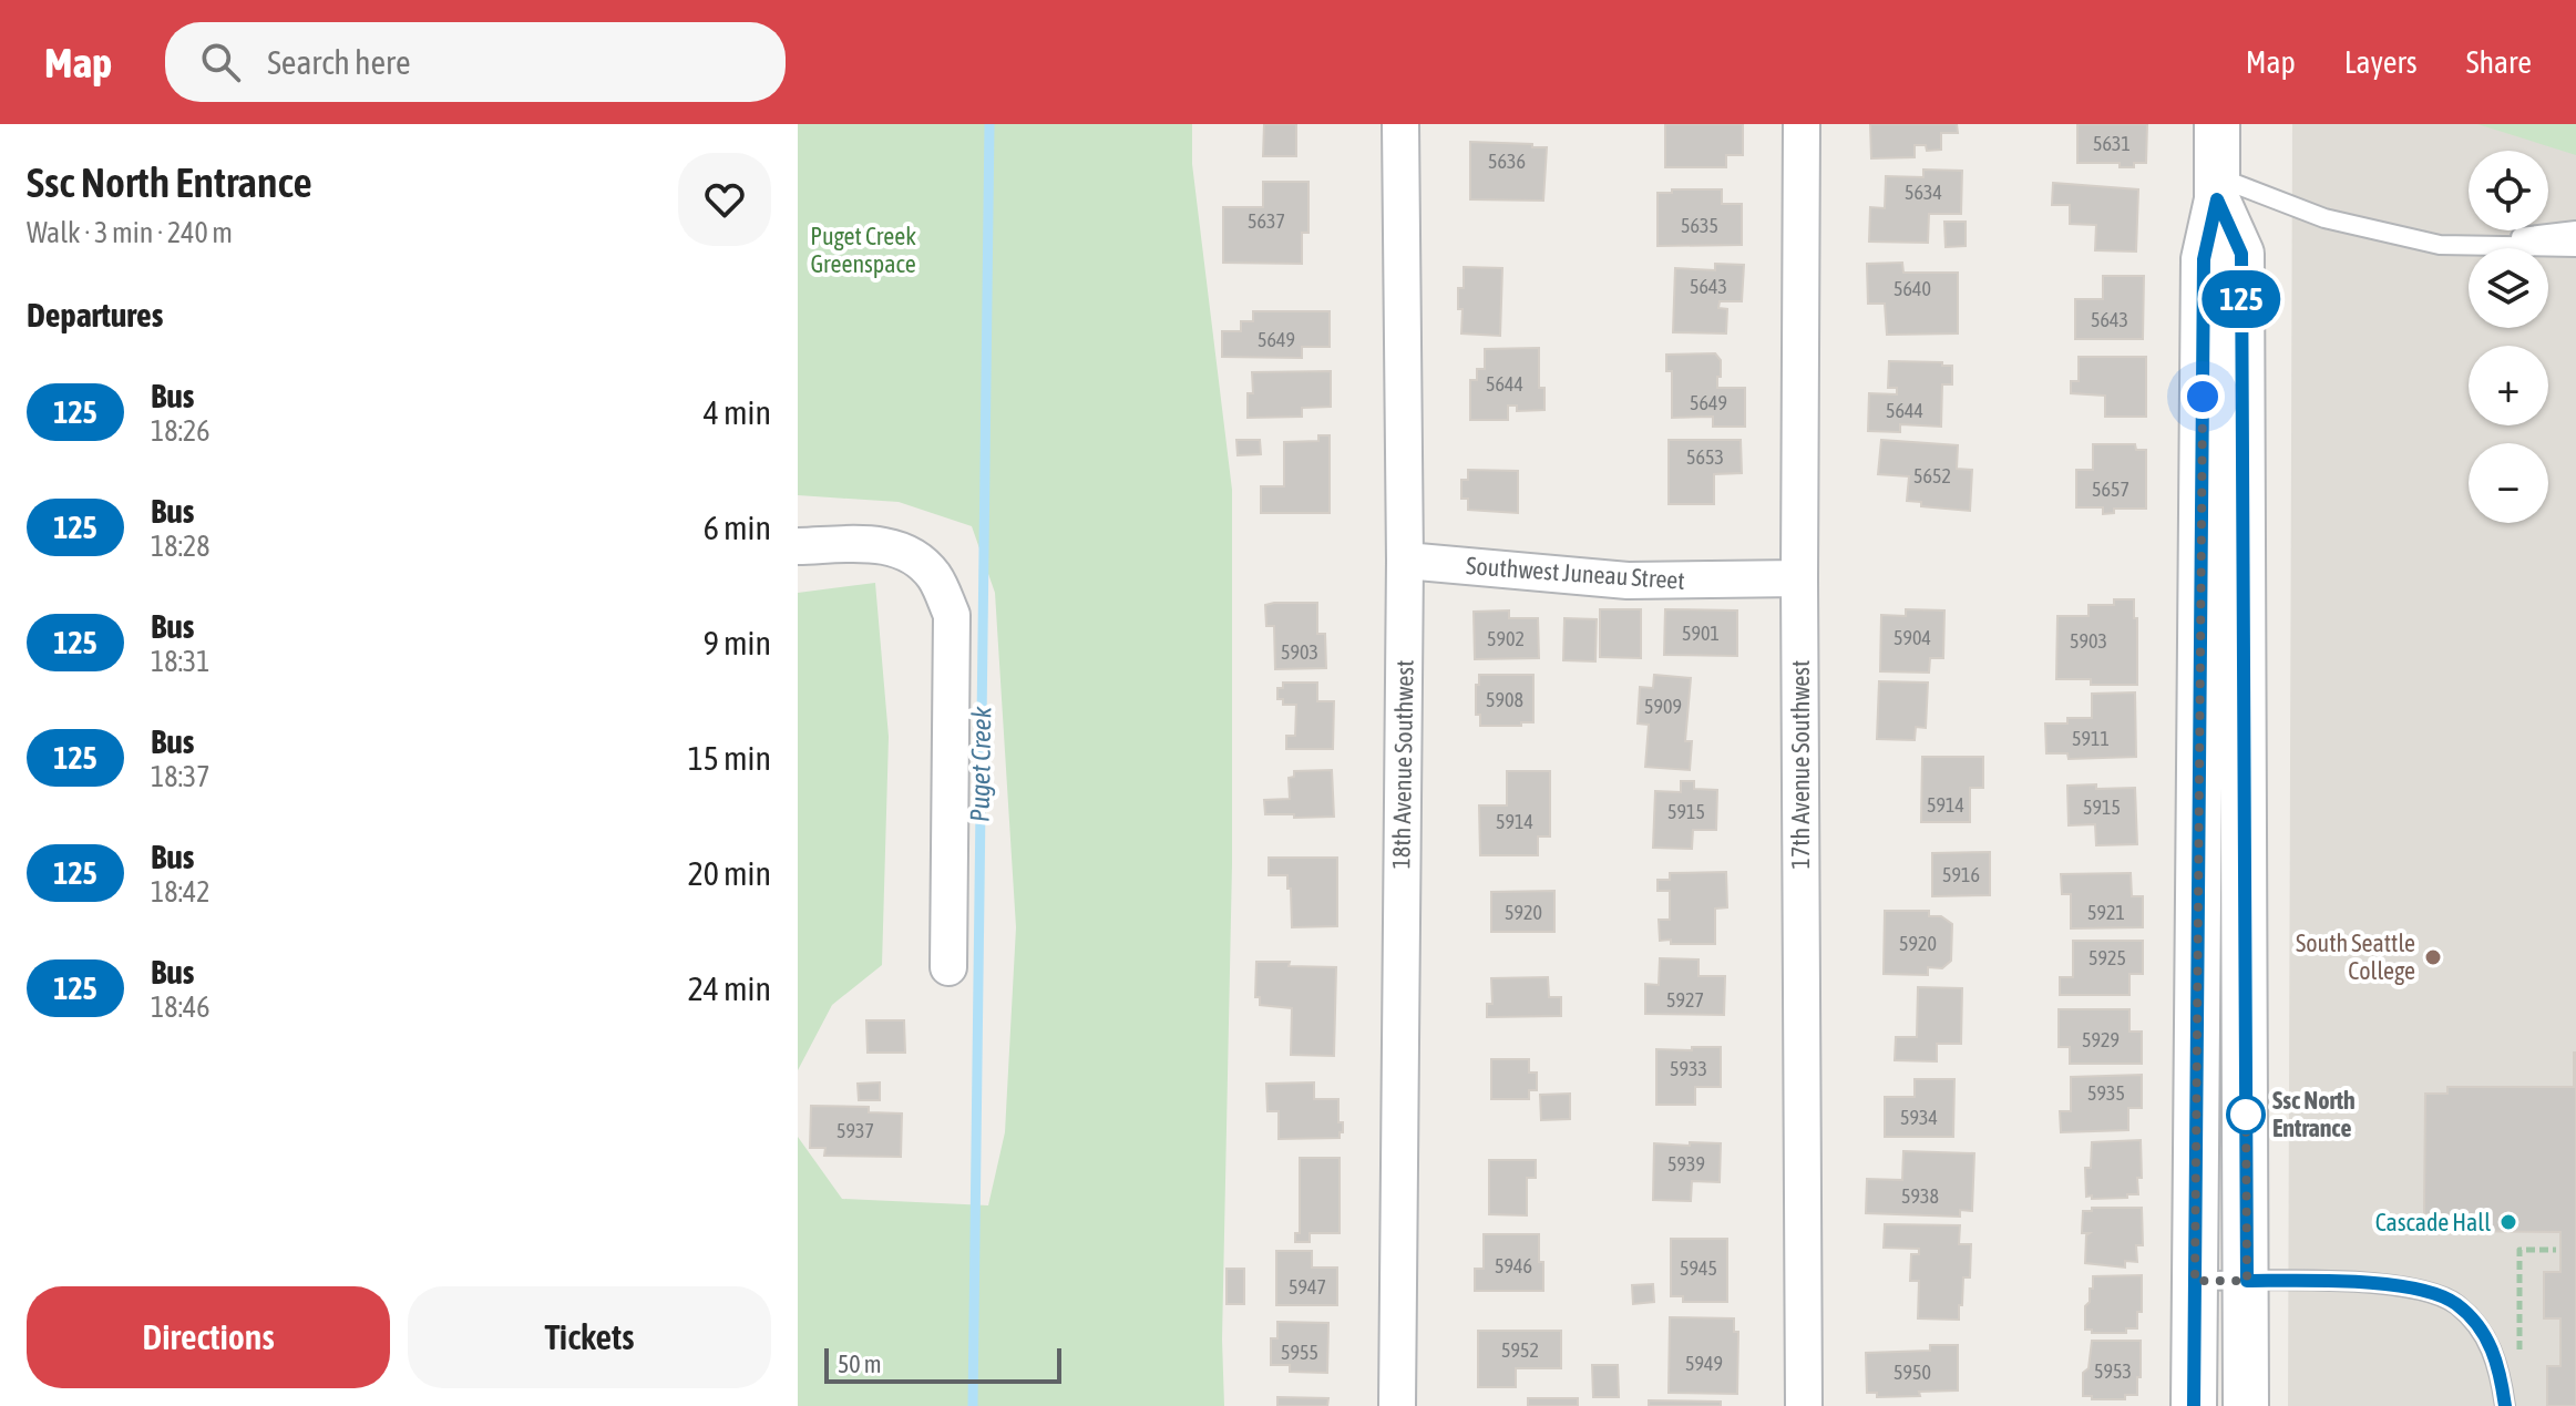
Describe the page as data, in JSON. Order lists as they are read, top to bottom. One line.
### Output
{"streets":{"street":["Southwest Juneau Street","18th Avenue Southwest","17th Avenue Southwest"]},"crossings":[["Southwest Juneau Street","18th Avenue Southwest"],["Southwest Juneau Street","17th Avenue Southwest"]],"water":["Puget Creek"],"parks":["Puget Creek Greenspace"],"places":["South Seattle College","Ssc North Entrance","Cascade Hall"],"lines":["bus line 125"],"house_numbers":["5631","5636","5634","5637","5635","5643","5640","5643","5649","5644","5649","5644","5653","5652","5657","5901","5904","5902","5903","5903","5908","5909","5911","5914","5915","5915","5914","5916","5920","5921","5920","5925","5927","5929","5933","5935","5934","5937","5939","5938","5946","5945","5947","5952","5955","5949","5953","5950"],"scale_bar":"50 m","page":{"header":"Map","search":"Search here","nav":["Map","Layers","Share"],"heading":[["Ssc North Entrance","Walk · 3 min · 240 m"],"Departures"],"on_map":"125","map_buttons":["+","−"],"list":[{"mark":"125","name":"Bus","note":"18:26","value":"4 min"},{"mark":"125","name":"Bus","note":"18:28","value":"6 min"},{"mark":"125","name":"Bus","note":"18:31","value":"9 min"},{"mark":"125","name":"Bus","note":"18:37","value":"15 min"},{"mark":"125","name":"Bus","note":"18:42","value":"20 min"},{"mark":"125","name":"Bus","note":"18:46","value":"24 min"}],"buttons":["Directions","Tickets"],"scale":"50 m"}}
